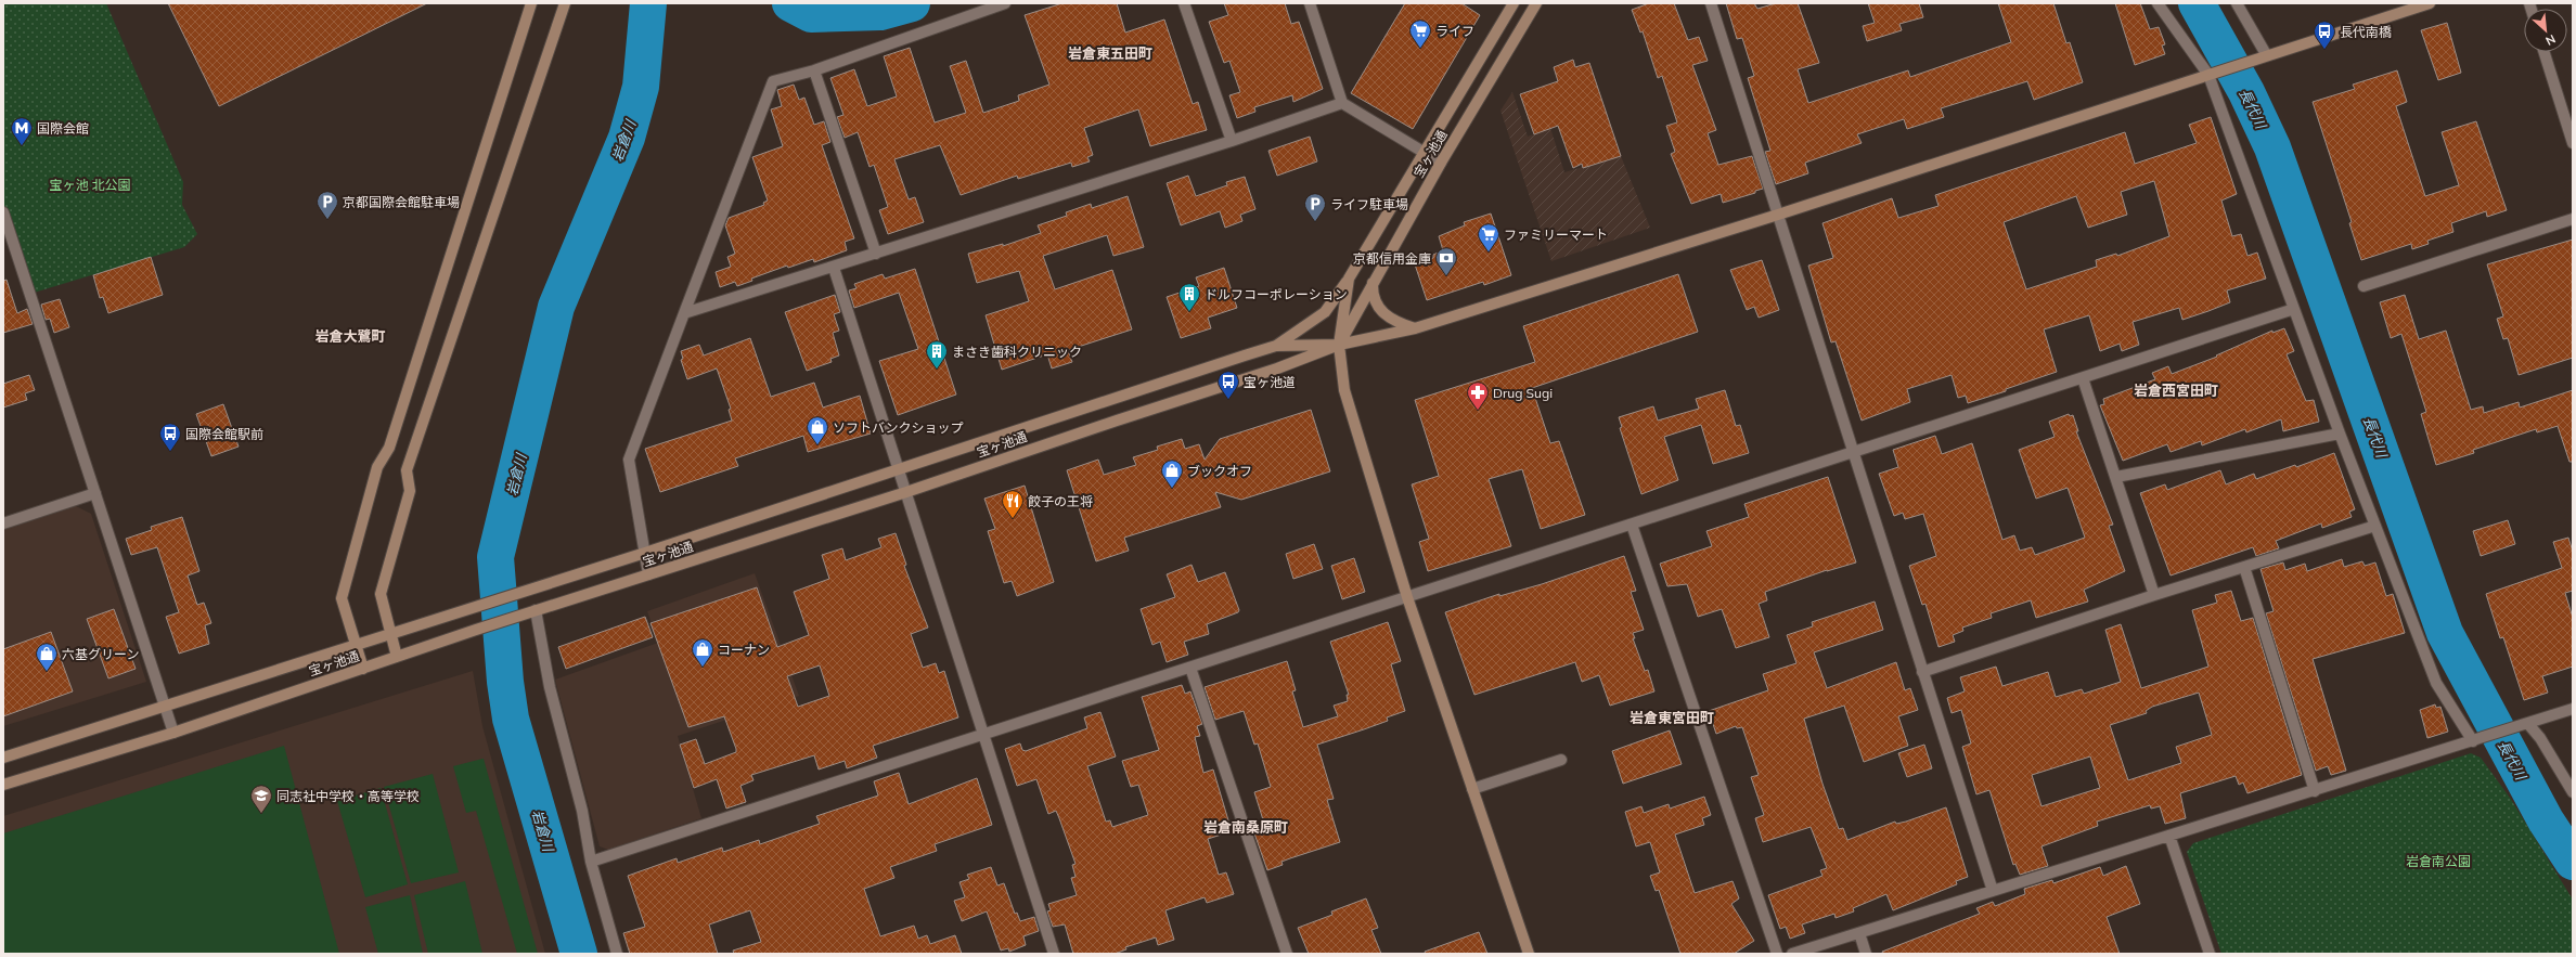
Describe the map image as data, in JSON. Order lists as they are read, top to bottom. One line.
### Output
{"streets":{"street":["宝ヶ池通"]},"districts":["岩倉東五田町","岩倉大鷺町","岩倉西宮田町","岩倉東宮田町","岩倉南桑原町"],"water":["長代川","岩倉川"],"parks":["宝ヶ池 北公園","岩倉南公園"],"places":{"supermarket":["ライフ","ファミリーマート"],"bus stop":["長代南橋","宝ヶ池道","国際会館駅前"],"metro station":["国際会館"],"parking":["京都国際会館駐車場","ライフ駐車場"],"bank":["京都信用金庫"],"building":["ドルフコーポレーション","まさき歯科クリニック"],"pharmacy":["Drug Sugi"],"shop":["ソフトバンクショップ","ブックオフ","コーナン","六基グリーン"],"restaurant":["餃子の王将"],"school or university":["同志社中学校・高等学校"]},"north":"bottom right"}
